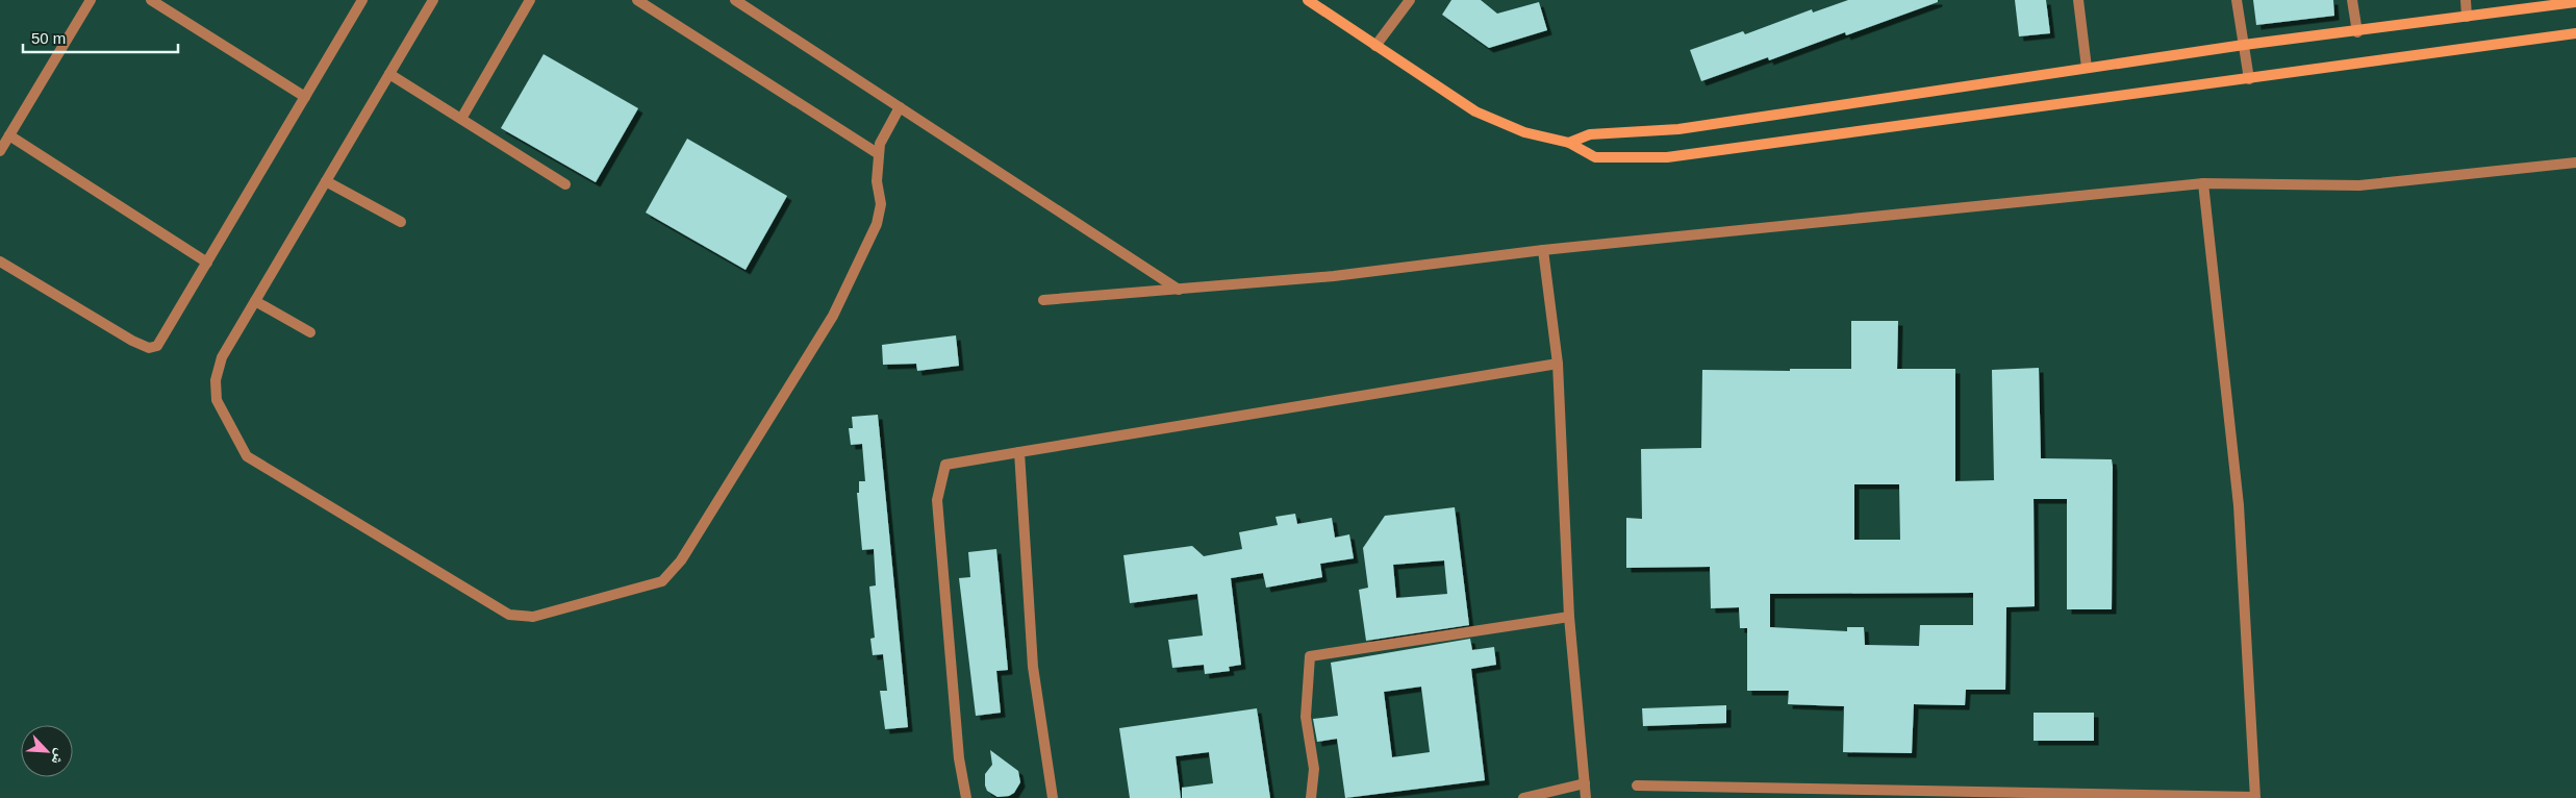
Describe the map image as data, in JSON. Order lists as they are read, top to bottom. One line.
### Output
{"scale_bar":"50 m","north":"bottom right"}
